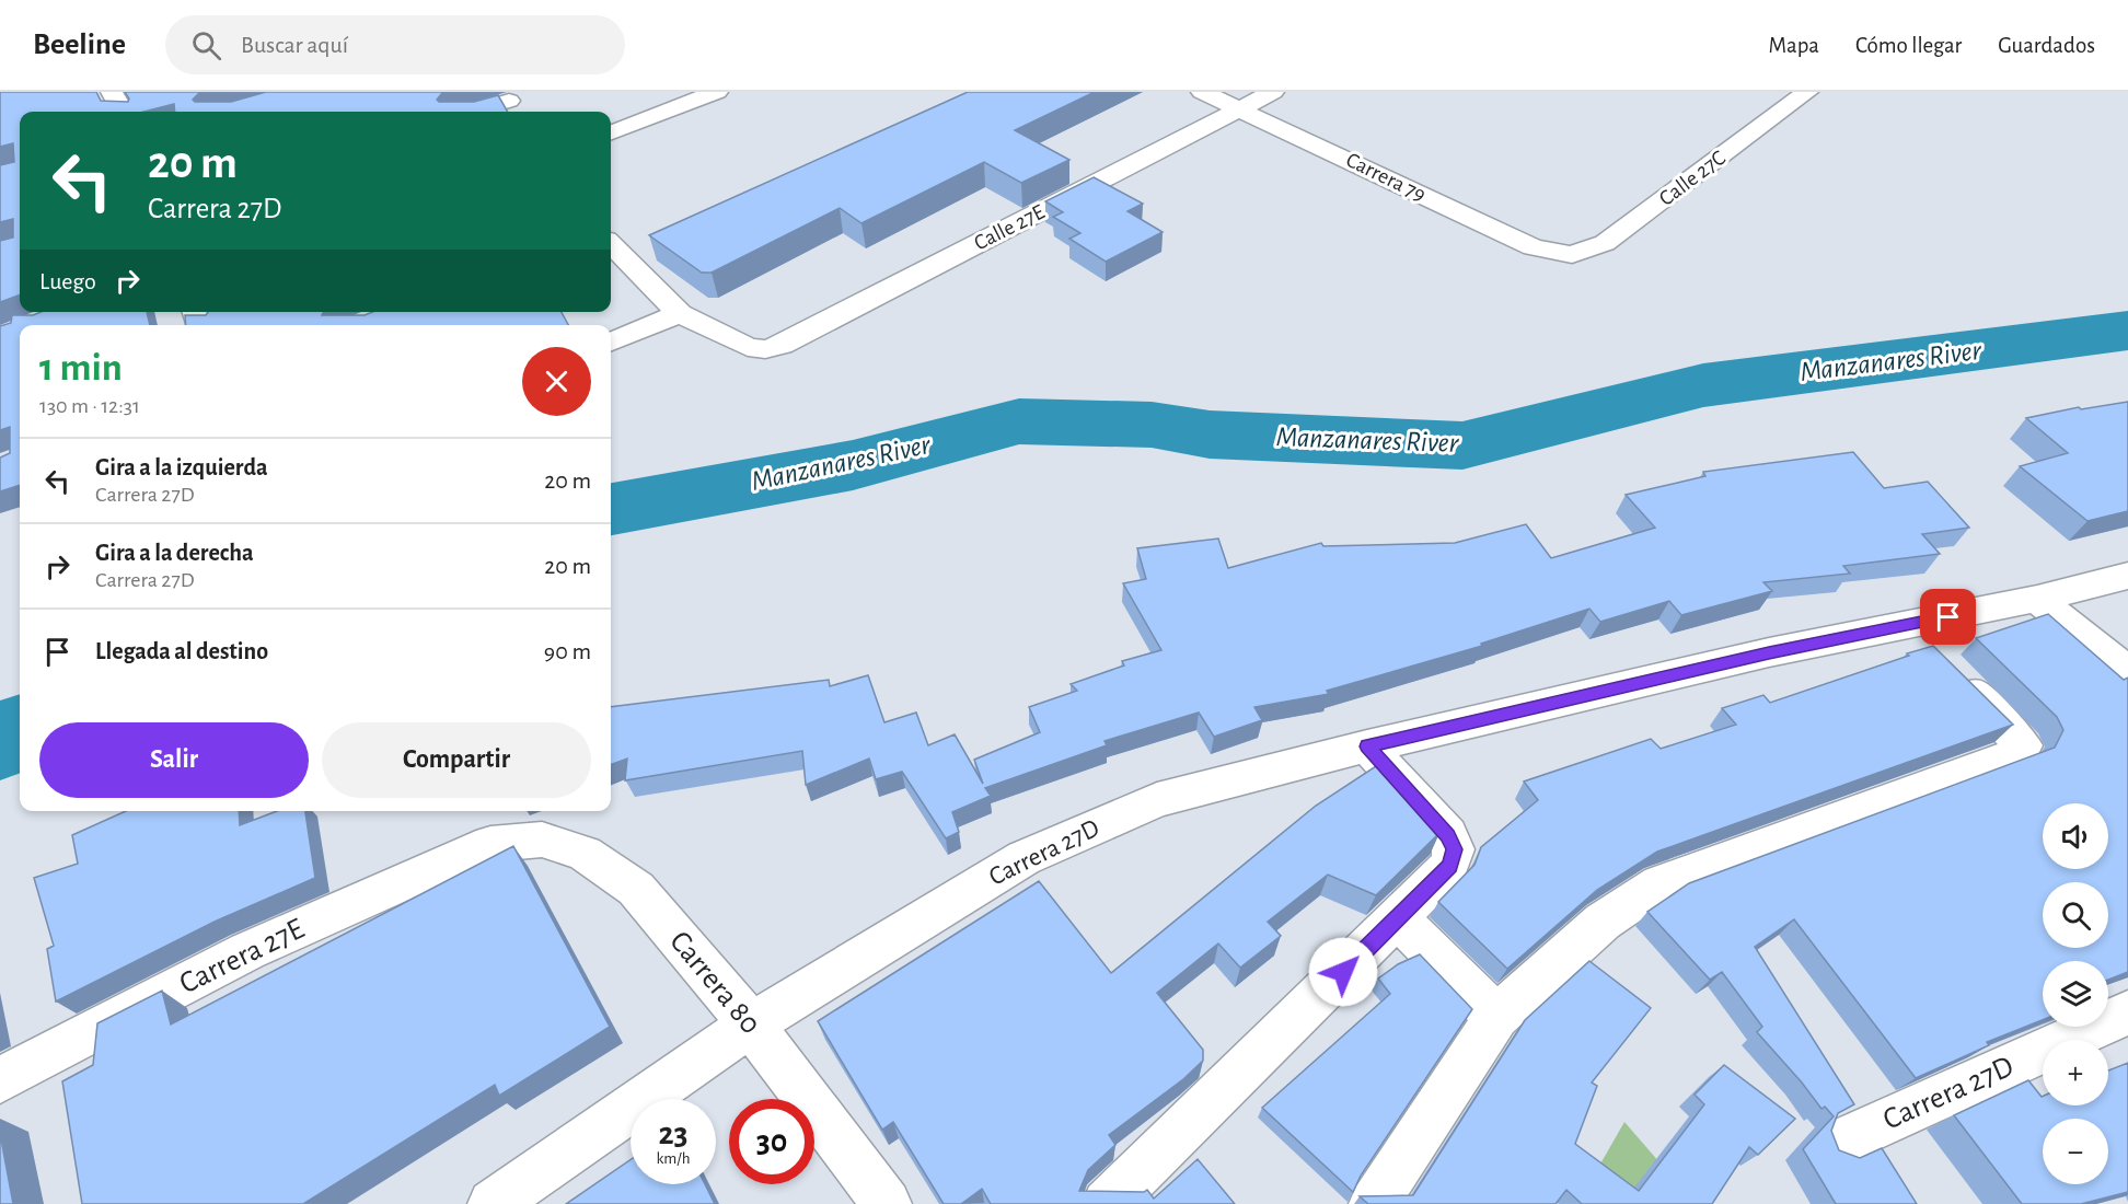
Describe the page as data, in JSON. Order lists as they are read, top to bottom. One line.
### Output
{"streets":{"street":["Carrera 79","Calle 27C","Calle 27E","Carrera 27D","Carrera 27E","Carrera 80"]},"crossings":[["Carrera 79","Calle 27C"],["Carrera 79","Calle 27E"],["Carrera 27D","Carrera 80"],["Carrera 27E","Carrera 80"]],"water":["Manzanares River"],"page":{"header":"Beeline","search":"Buscar aquí","nav":["Mapa","Cómo llegar","Guardados"],"turn":["20 m","Carrera 27D"],"then":"Luego","heading":["1 min","130 m · 12:31"],"list":[{"name":"Gira a la izquierda","note":"Carrera 27D","value":"20 m"},{"name":"Gira a la derecha","note":"Carrera 27D","value":"20 m"},{"name":"Llegada al destino","value":"90 m"}],"buttons":["Salir","Compartir"],"map_buttons":["+","−"],"speed":"23 km/h","limit":"30"}}
